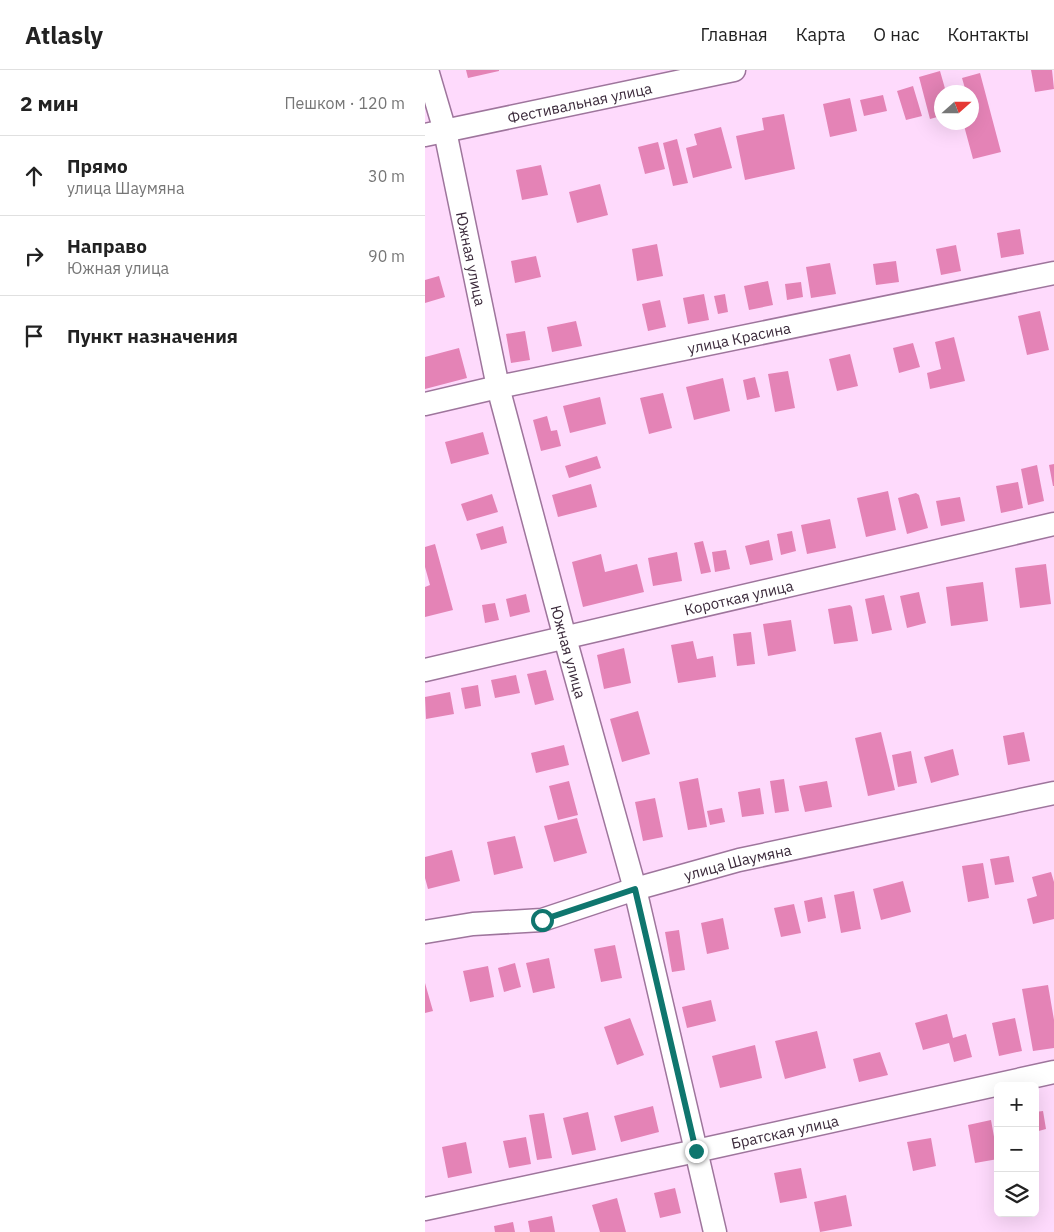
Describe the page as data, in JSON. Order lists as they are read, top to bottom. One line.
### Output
{"streets":{"street":["Фестивальная улица","Южная улица","улица Красина","Короткая улица","улица Шаумяна","Братская улица"]},"crossings":[["Фестивальная улица","Южная улица"],["Южная улица","улица Красина"],["Южная улица","Короткая улица"],["Южная улица","улица Шаумяна"],["Южная улица","Братская улица"]],"north":"right","page":{"header":"Atlasly","nav":["Главная","Карта","О нас","Контакты"],"heading":["2 мин","Пешком · 120 m"],"list":[["Прямо","улица Шаумяна","30 m"],["Направо","Южная улица","90 m"],"Пункт назначения"],"map_buttons":["+","−"]}}
